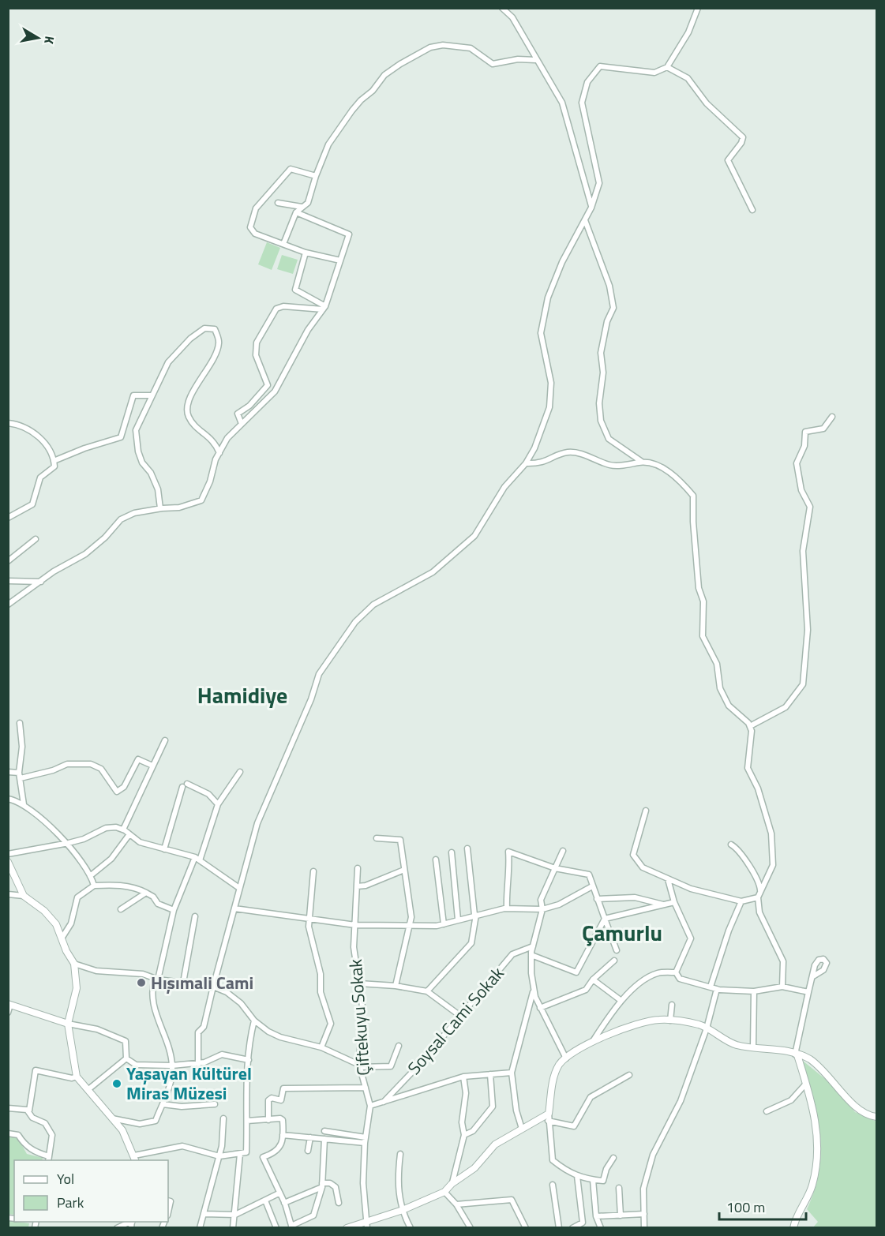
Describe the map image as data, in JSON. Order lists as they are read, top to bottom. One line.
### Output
{"streets":{"street":["Çiftekuyu Sokak","Soysal Cami Sokak"]},"districts":["Hamidiye","Çamurlu"],"places":["Hışımali Cami","Yaşayan Kültürel Miras Müzesi"],"legend":["Yol","Park"],"scale_bar":"100 m","north":"right"}
